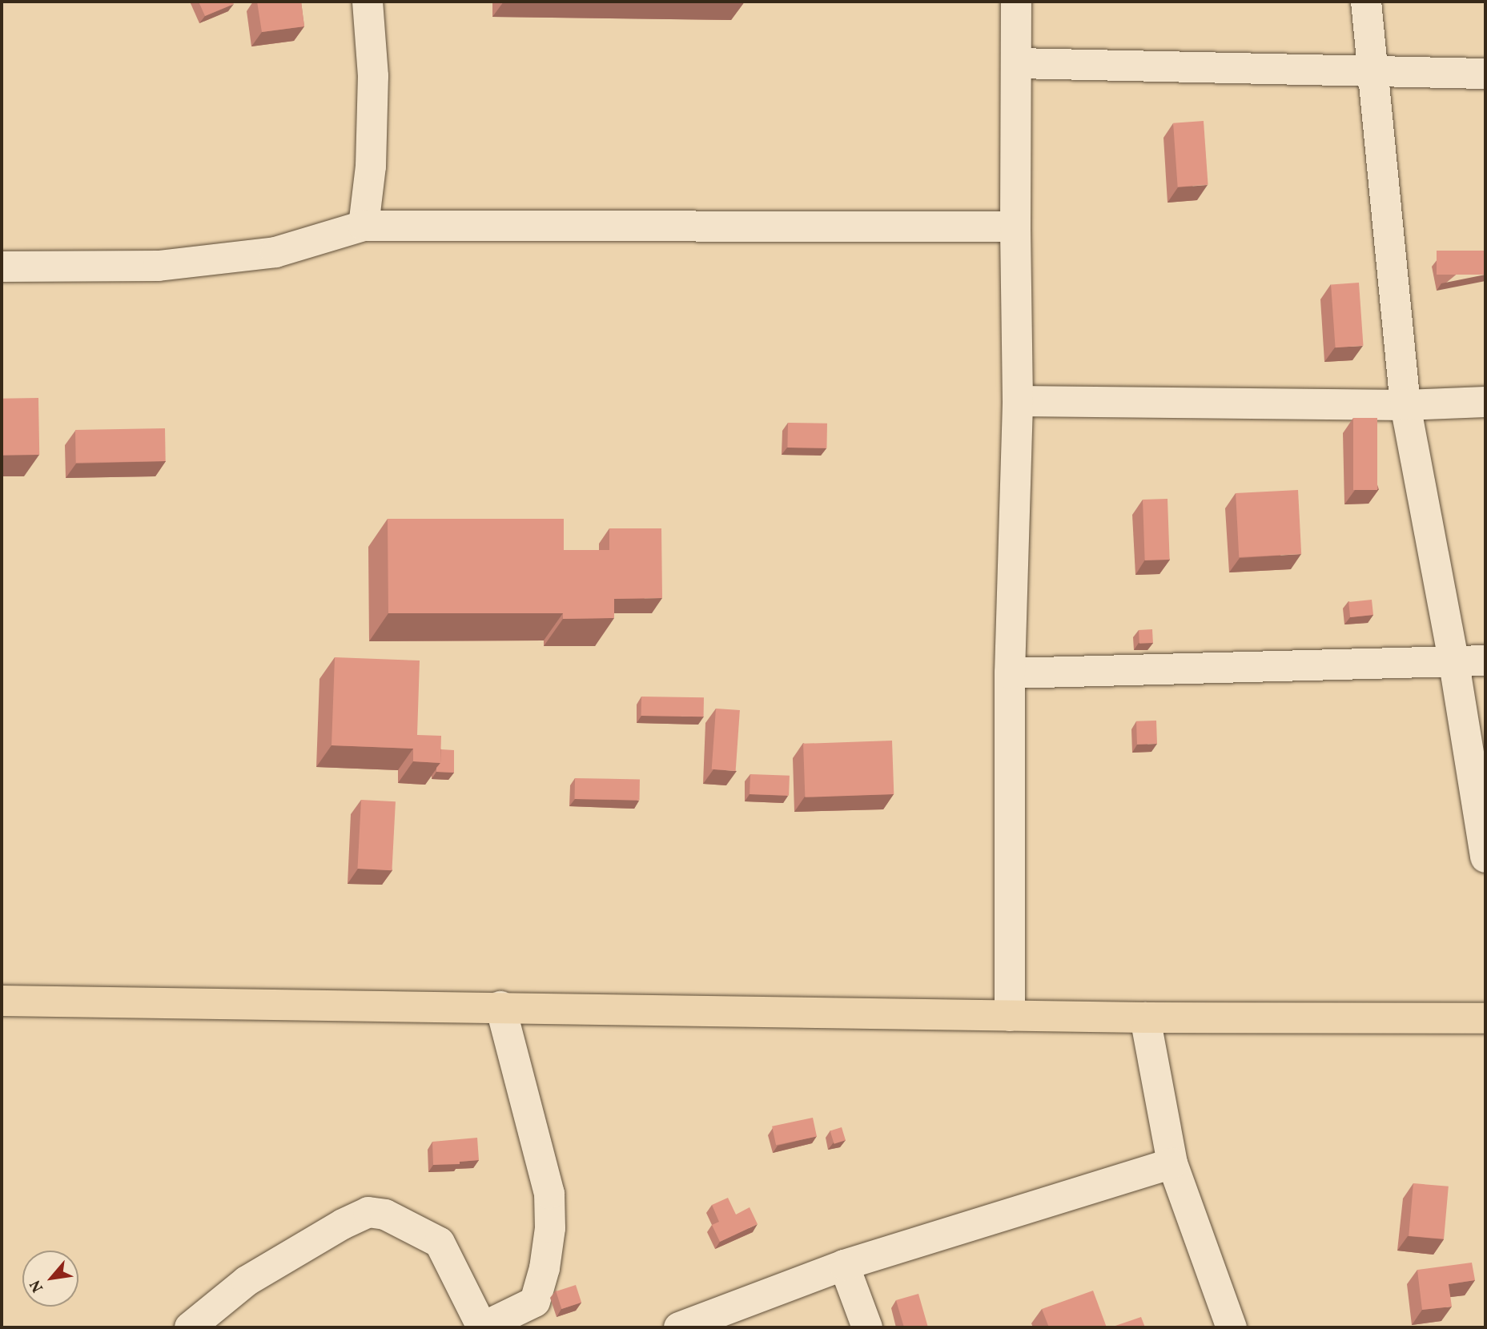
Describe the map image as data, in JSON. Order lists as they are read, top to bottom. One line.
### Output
{"north":"bottom left"}
